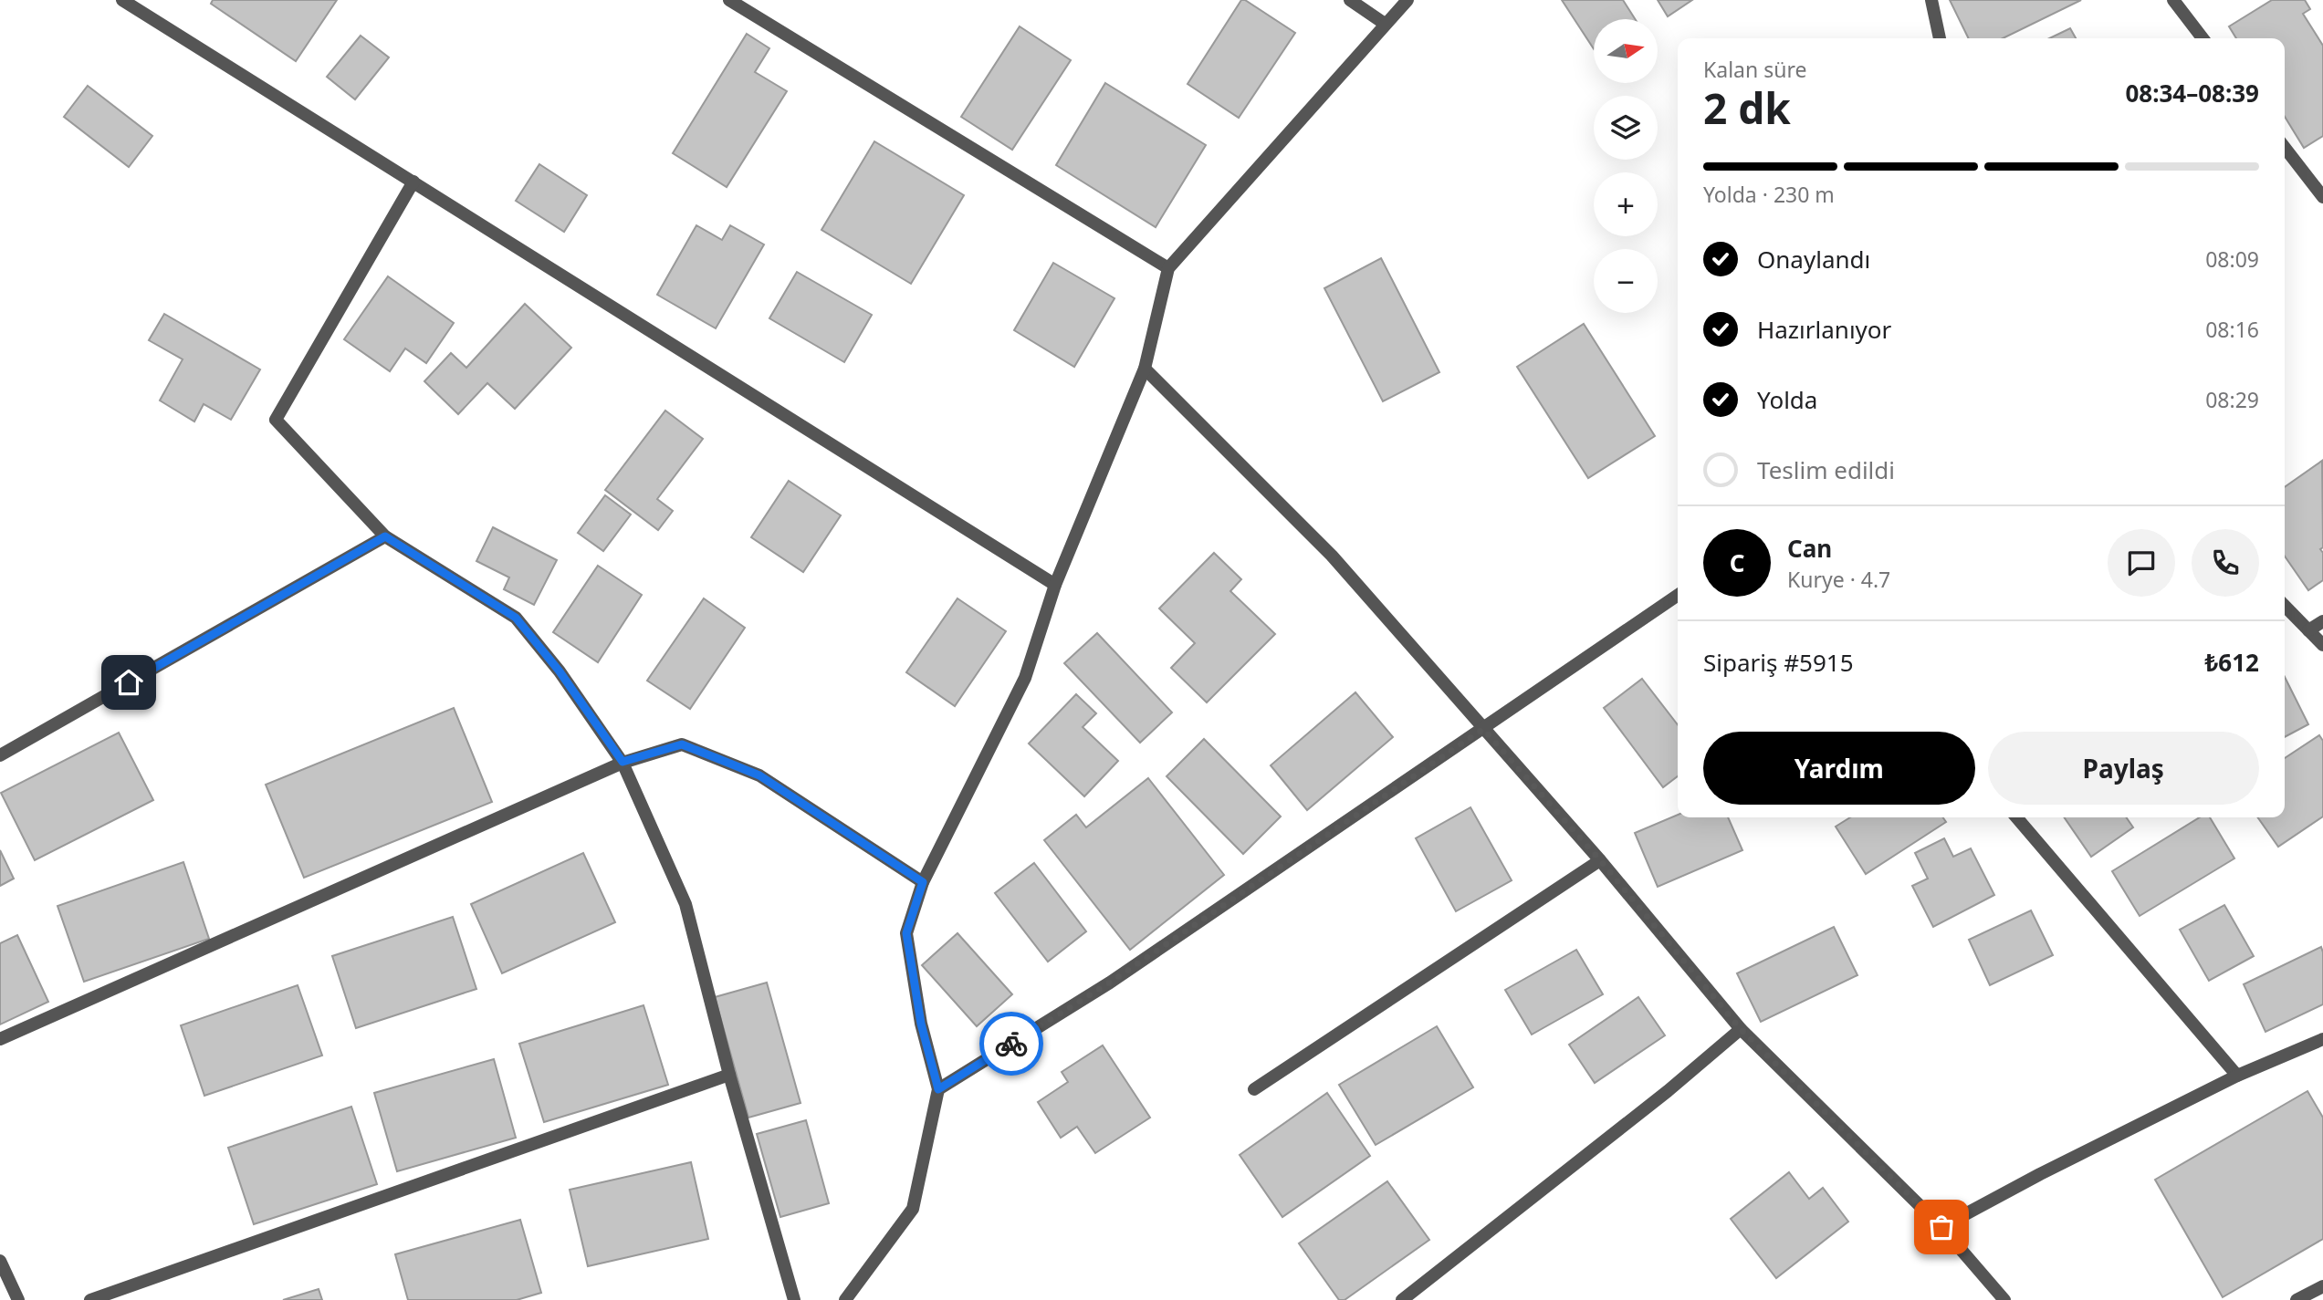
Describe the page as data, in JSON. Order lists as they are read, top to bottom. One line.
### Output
{"north":"right","page":{"map_buttons":["+","−"],"heading":["2 dk","Kalan süre","08:34–08:39"],"panel":["Can","Kurye · 4.7","Sipariş #5915","₺612"],"bar":"Yolda · 230 m","list":[["Onaylandı","08:09"],["Hazırlanıyor","08:16"],["Yolda","08:29"],"Teslim edildi"],"round":"C","buttons":["Yardım","Paylaş"]}}
